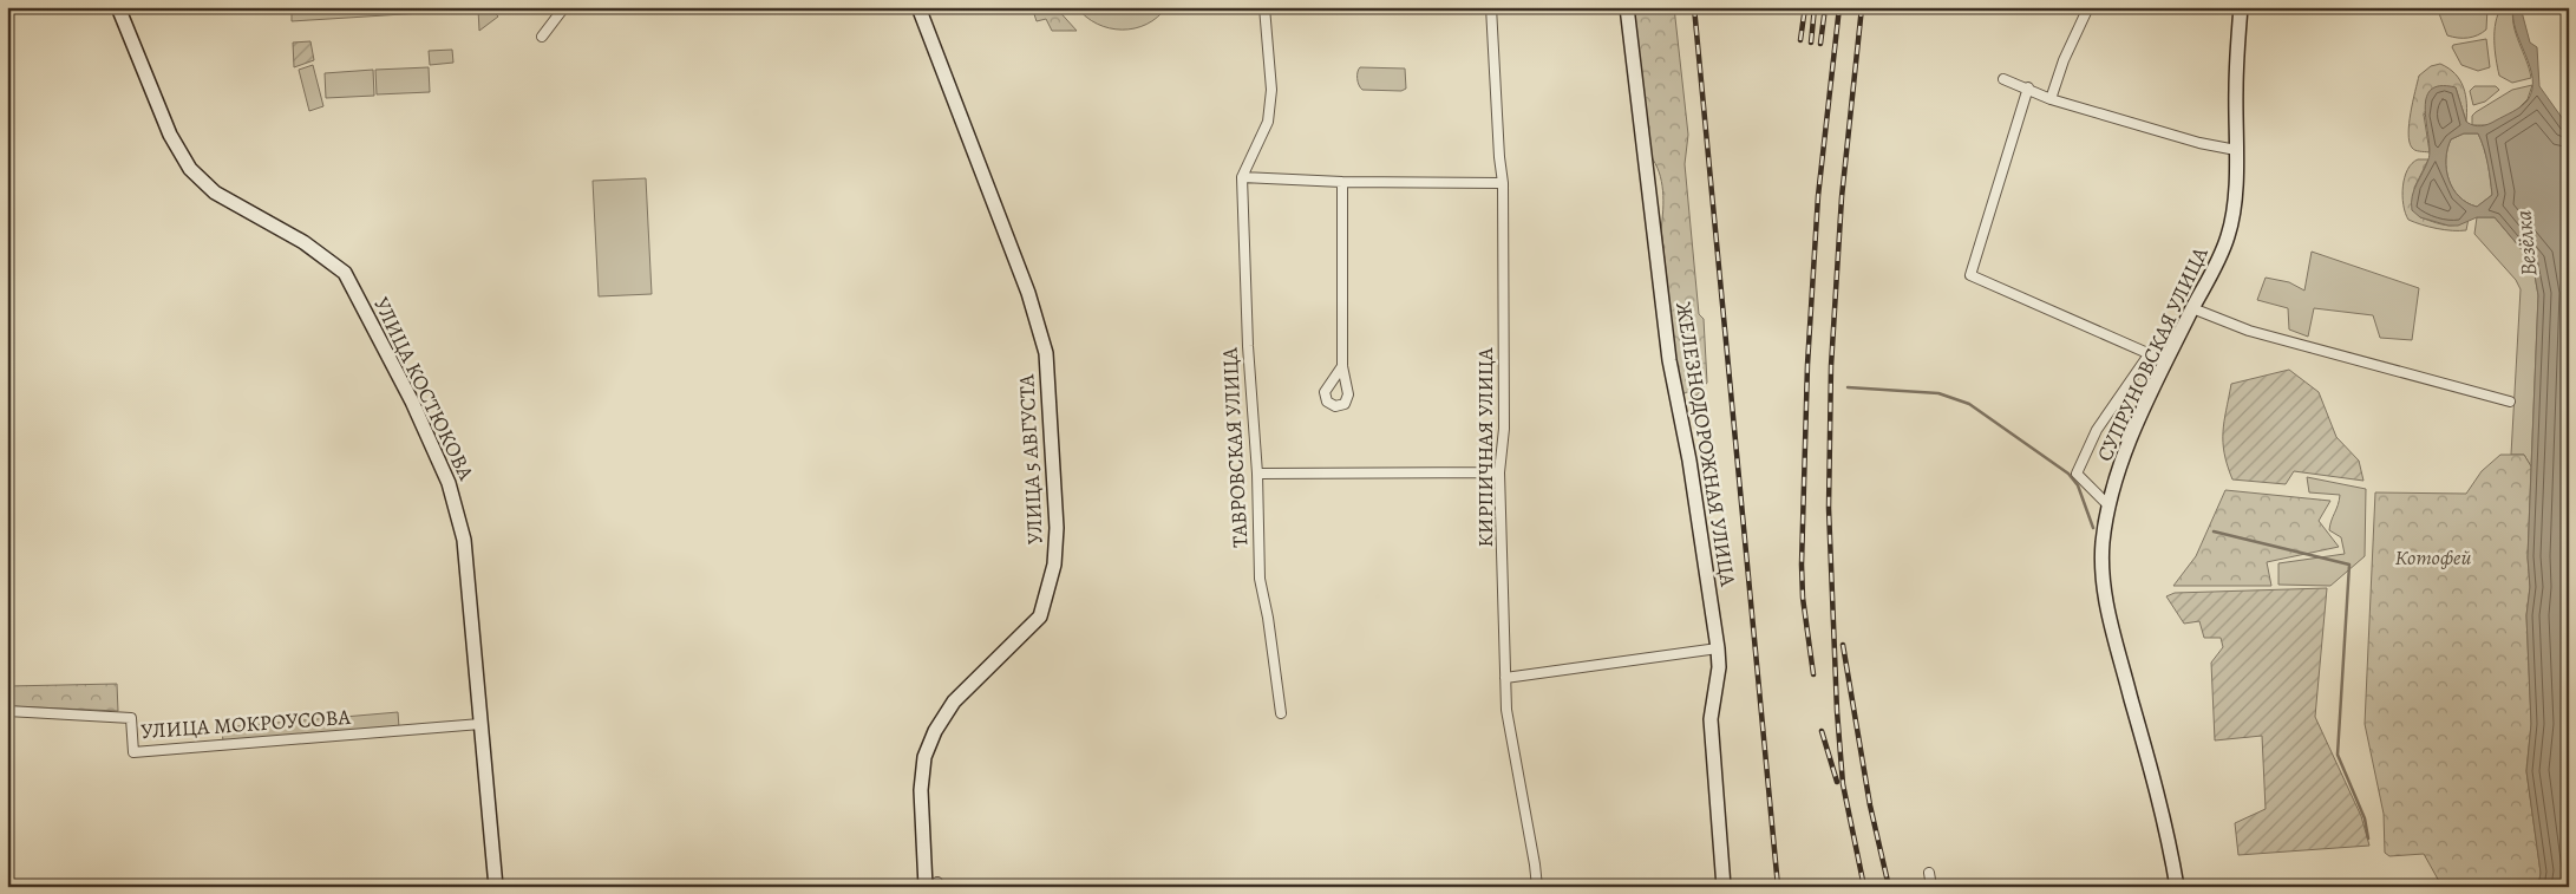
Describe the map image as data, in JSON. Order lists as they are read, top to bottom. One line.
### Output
{"streets":{"street":["СУПРУНОВСКАЯ УЛИЦА","УЛИЦА КОСТЮКОВА","ЖЕЛЕЗНОДОРОЖНАЯ УЛИЦА","ТАВРОВСКАЯ УЛИЦА","КИРПИЧНАЯ УЛИЦА","УЛИЦА 5 АВГУСТА","УЛИЦА МОКРОУСОВА"]},"crossings":[["УЛИЦА КОСТЮКОВА","УЛИЦА МОКРОУСОВА"]],"water":["Везёлка"],"parks":["Котофей"]}
